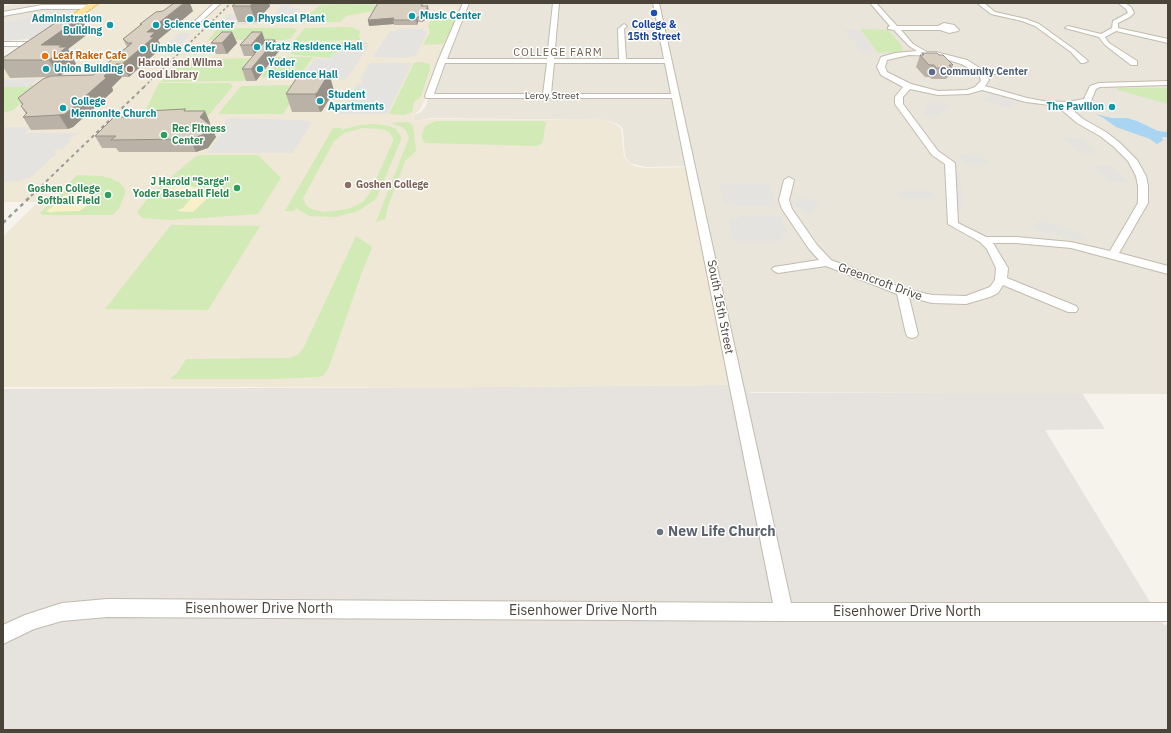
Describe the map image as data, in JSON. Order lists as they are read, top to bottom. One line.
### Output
{"streets":{"street":["Leroy Street","Greencroft Drive","South 15th Street","Eisenhower Drive North"]},"crossings":[["Leroy Street","South 15th Street"],["South 15th Street","Eisenhower Drive North"]],"districts":["COLLEGE FARM"],"places":["College & 15th Street","Music Center","Physical Plant","Administration Building","Science Center","Kratz Residence Hall","Umble Center","Leaf Raker Cafe","Union Building","Harold and Wilma Good Library","Yoder Residence Hall","Community Center","Student Apartments","The Pavilion","College Mennonite Church","Rec Fitness Center","Goshen College","J Harold \"Sarge\" Yoder Baseball Field","Goshen College Softball Field","New Life Church"]}
